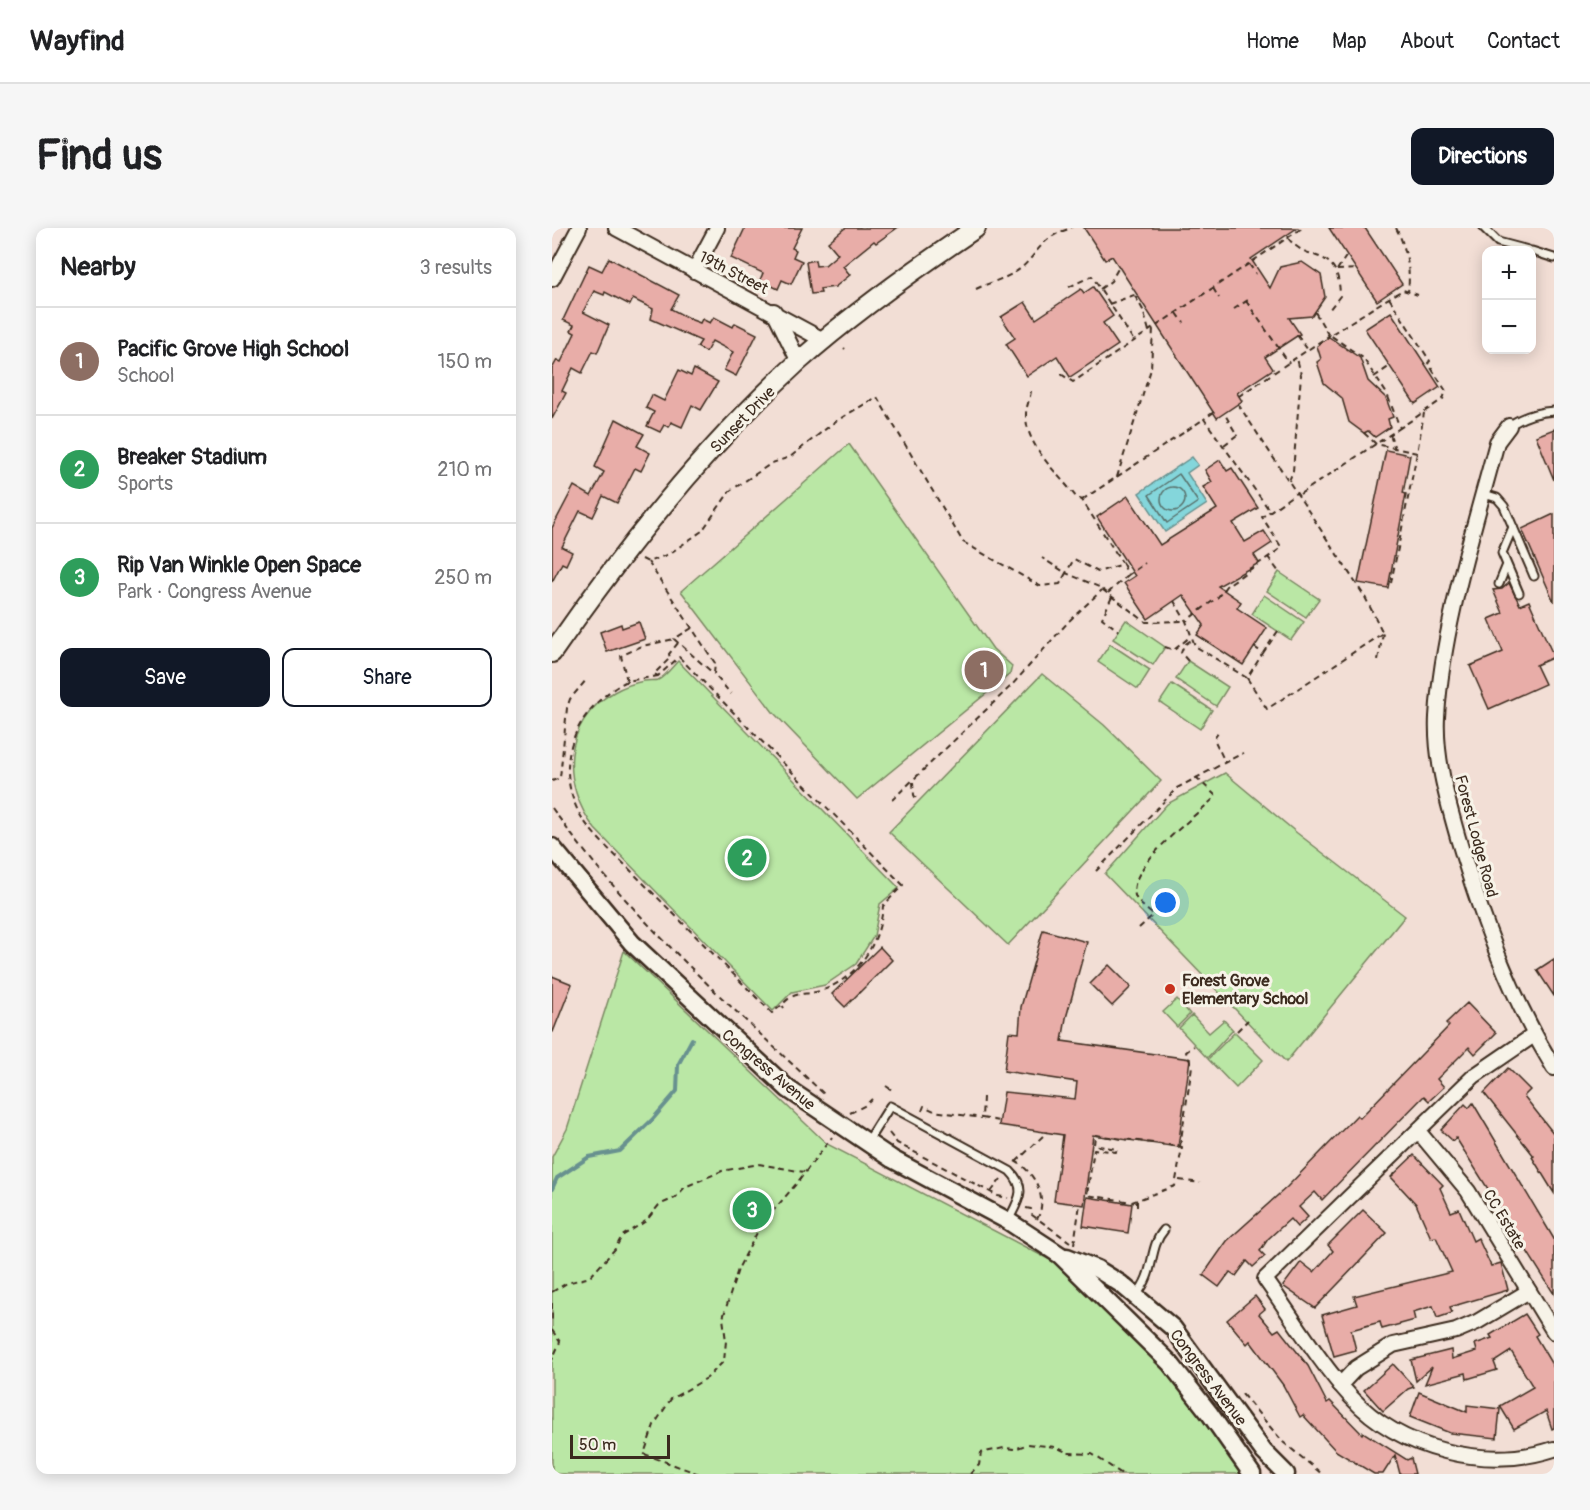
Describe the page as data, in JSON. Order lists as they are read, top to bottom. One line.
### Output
{"streets":{"main road":["Sunset Drive"],"street":["19th Street","Forest Lodge Road","Congress Avenue","CC Estate"]},"crossings":[["19th Street","Sunset Drive"]],"places":["Forest Grove Elementary School"],"scale_bar":"50 m","page":{"header":"Wayfind","nav":["Home","Map","About","Contact"],"buttons":["Directions",["Save","Share"]],"title":"Find us","heading":["Nearby","3 results"],"map_buttons":["+","−"],"list":[{"mark":"1","name":"Pacific Grove High School","note":"School","value":"150 m"},{"mark":"2","name":"Breaker Stadium","note":"Sports","value":"210 m"},{"mark":"3","name":"Rip Van Winkle Open Space","note":"Park · Congress Avenue","value":"250 m"}],"pins":["1","2","3"],"scale":"50 m"}}
